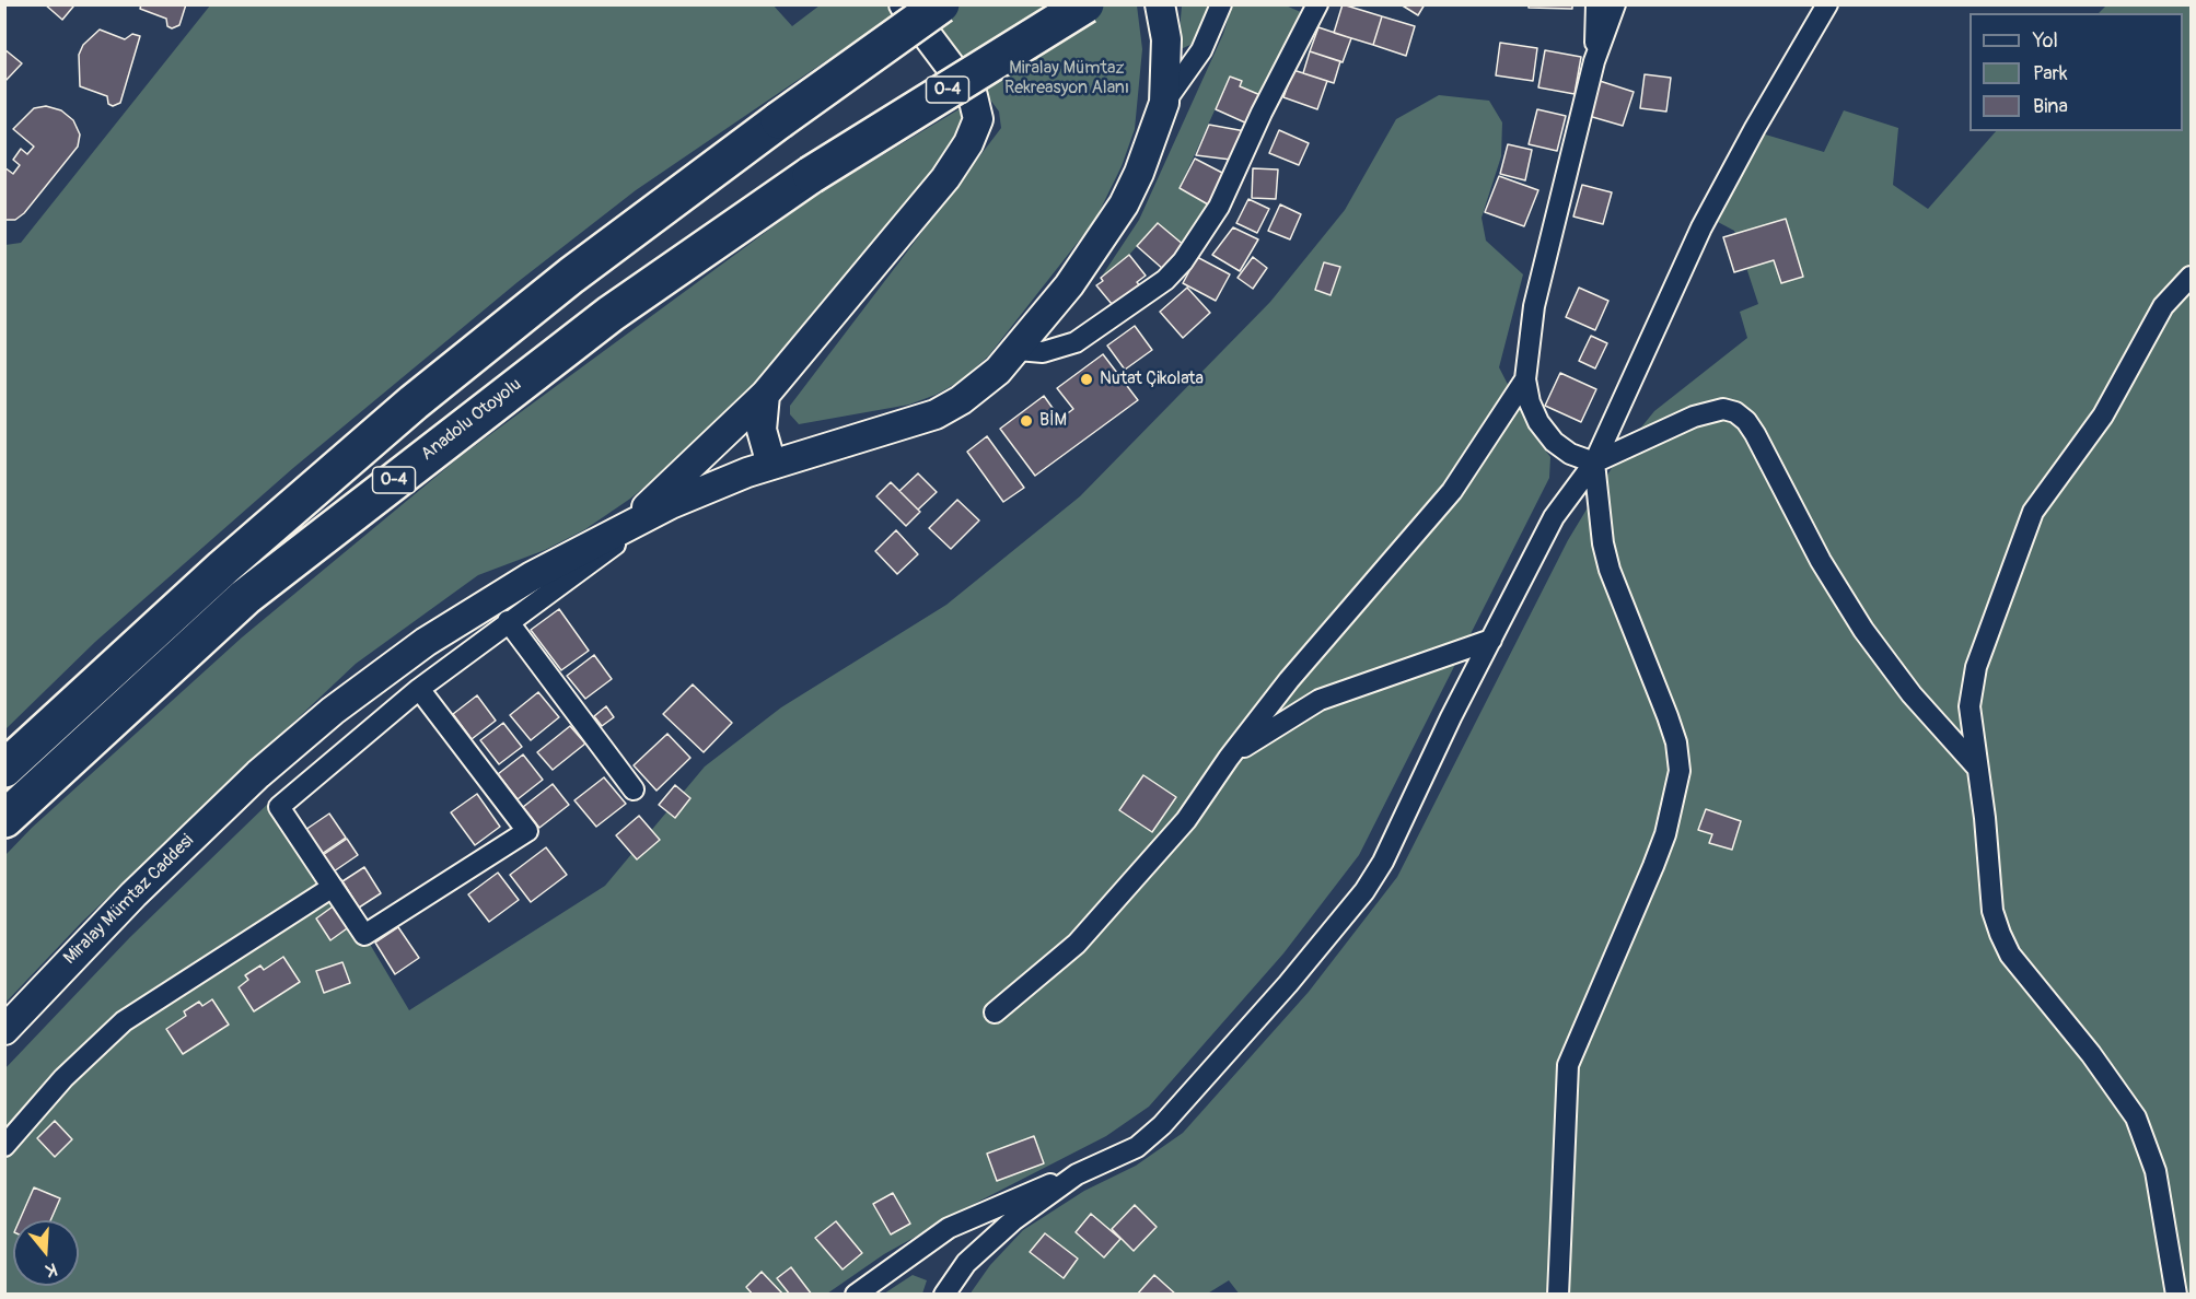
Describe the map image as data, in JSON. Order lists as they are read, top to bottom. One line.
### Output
{"streets":{"highway":["O-4","Anadolu Otoyolu"],"main road":["Miralay Mümtaz Caddesi"]},"parks":["Miralay Mümtaz Rekreasyon Alanı"],"places":["Nutat Çikolata","BİM"],"legend":["Yol","Park","Bina"],"north":"bottom"}
